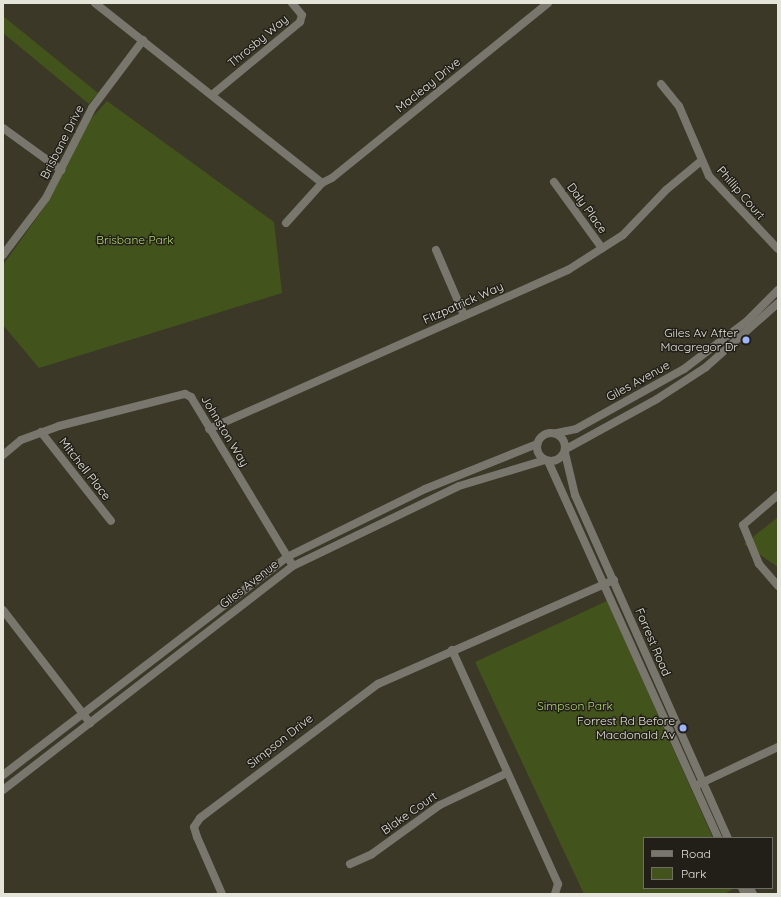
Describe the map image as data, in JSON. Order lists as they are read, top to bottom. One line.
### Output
{"streets":{"street":["Throsby Way","Macleay Drive","Brisbane Drive","Phillip Court","Daly Place","Fitzpatrick Way","Giles Avenue","Johnston Way","Mitchell Place","Forrest Road","Simpson Drive","Blake Court"]},"crossings":[["Phillip Court","Fitzpatrick Way"],["Daly Place","Fitzpatrick Way"],["Fitzpatrick Way","Johnston Way"],["Giles Avenue","Johnston Way"],["Giles Avenue","Forrest Road"],["Johnston Way","Mitchell Place"],["Forrest Road","Simpson Drive"]],"parks":["Brisbane Park","Simpson Park"],"places":["Giles Av After Macgregor Dr","Forrest Rd Before Macdonald Av"],"legend":["Road","Park"]}
